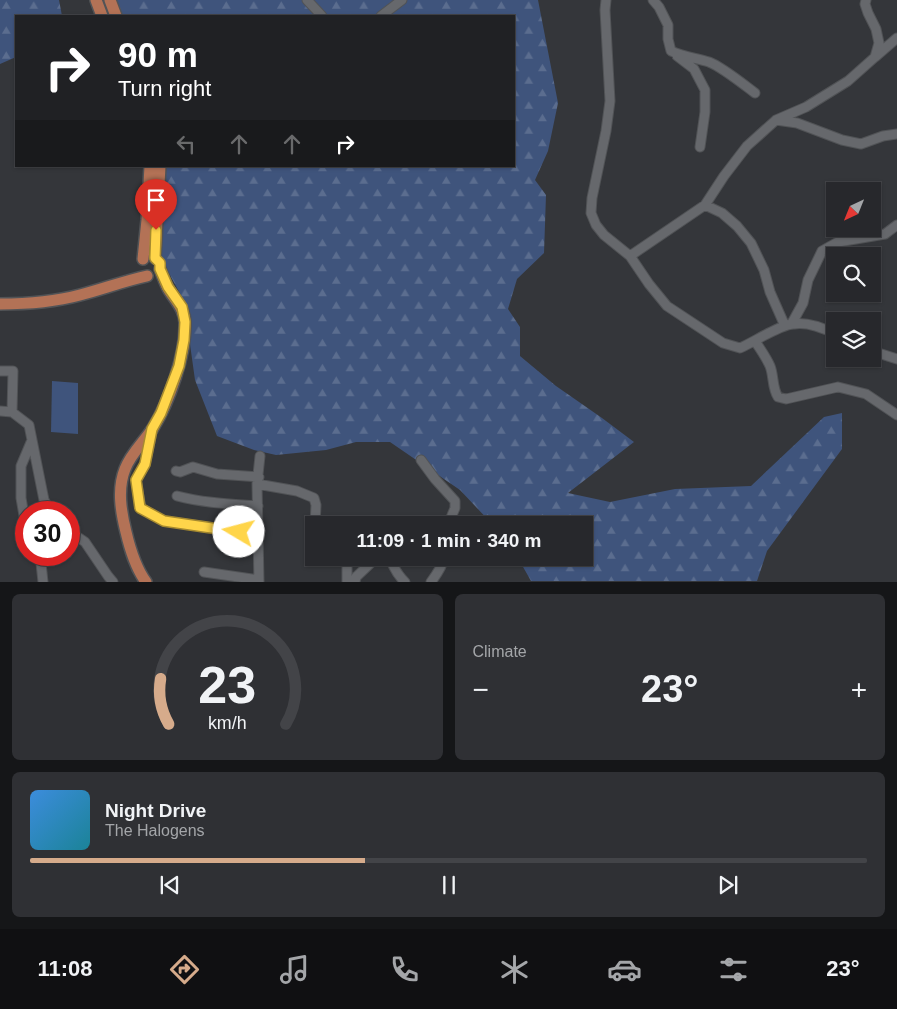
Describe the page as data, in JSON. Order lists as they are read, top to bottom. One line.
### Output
{"north":"bottom left","page":{"turn":["90 m","Turn right"],"limit":"30","trip":"11:09 · 1 min · 340 m","tile":"Climate","heat":["−","23°","+"],"song":["Night Drive","The Halogens"],"tabs":["11:08","23°"],"gauge":["23","km/h"]}}
